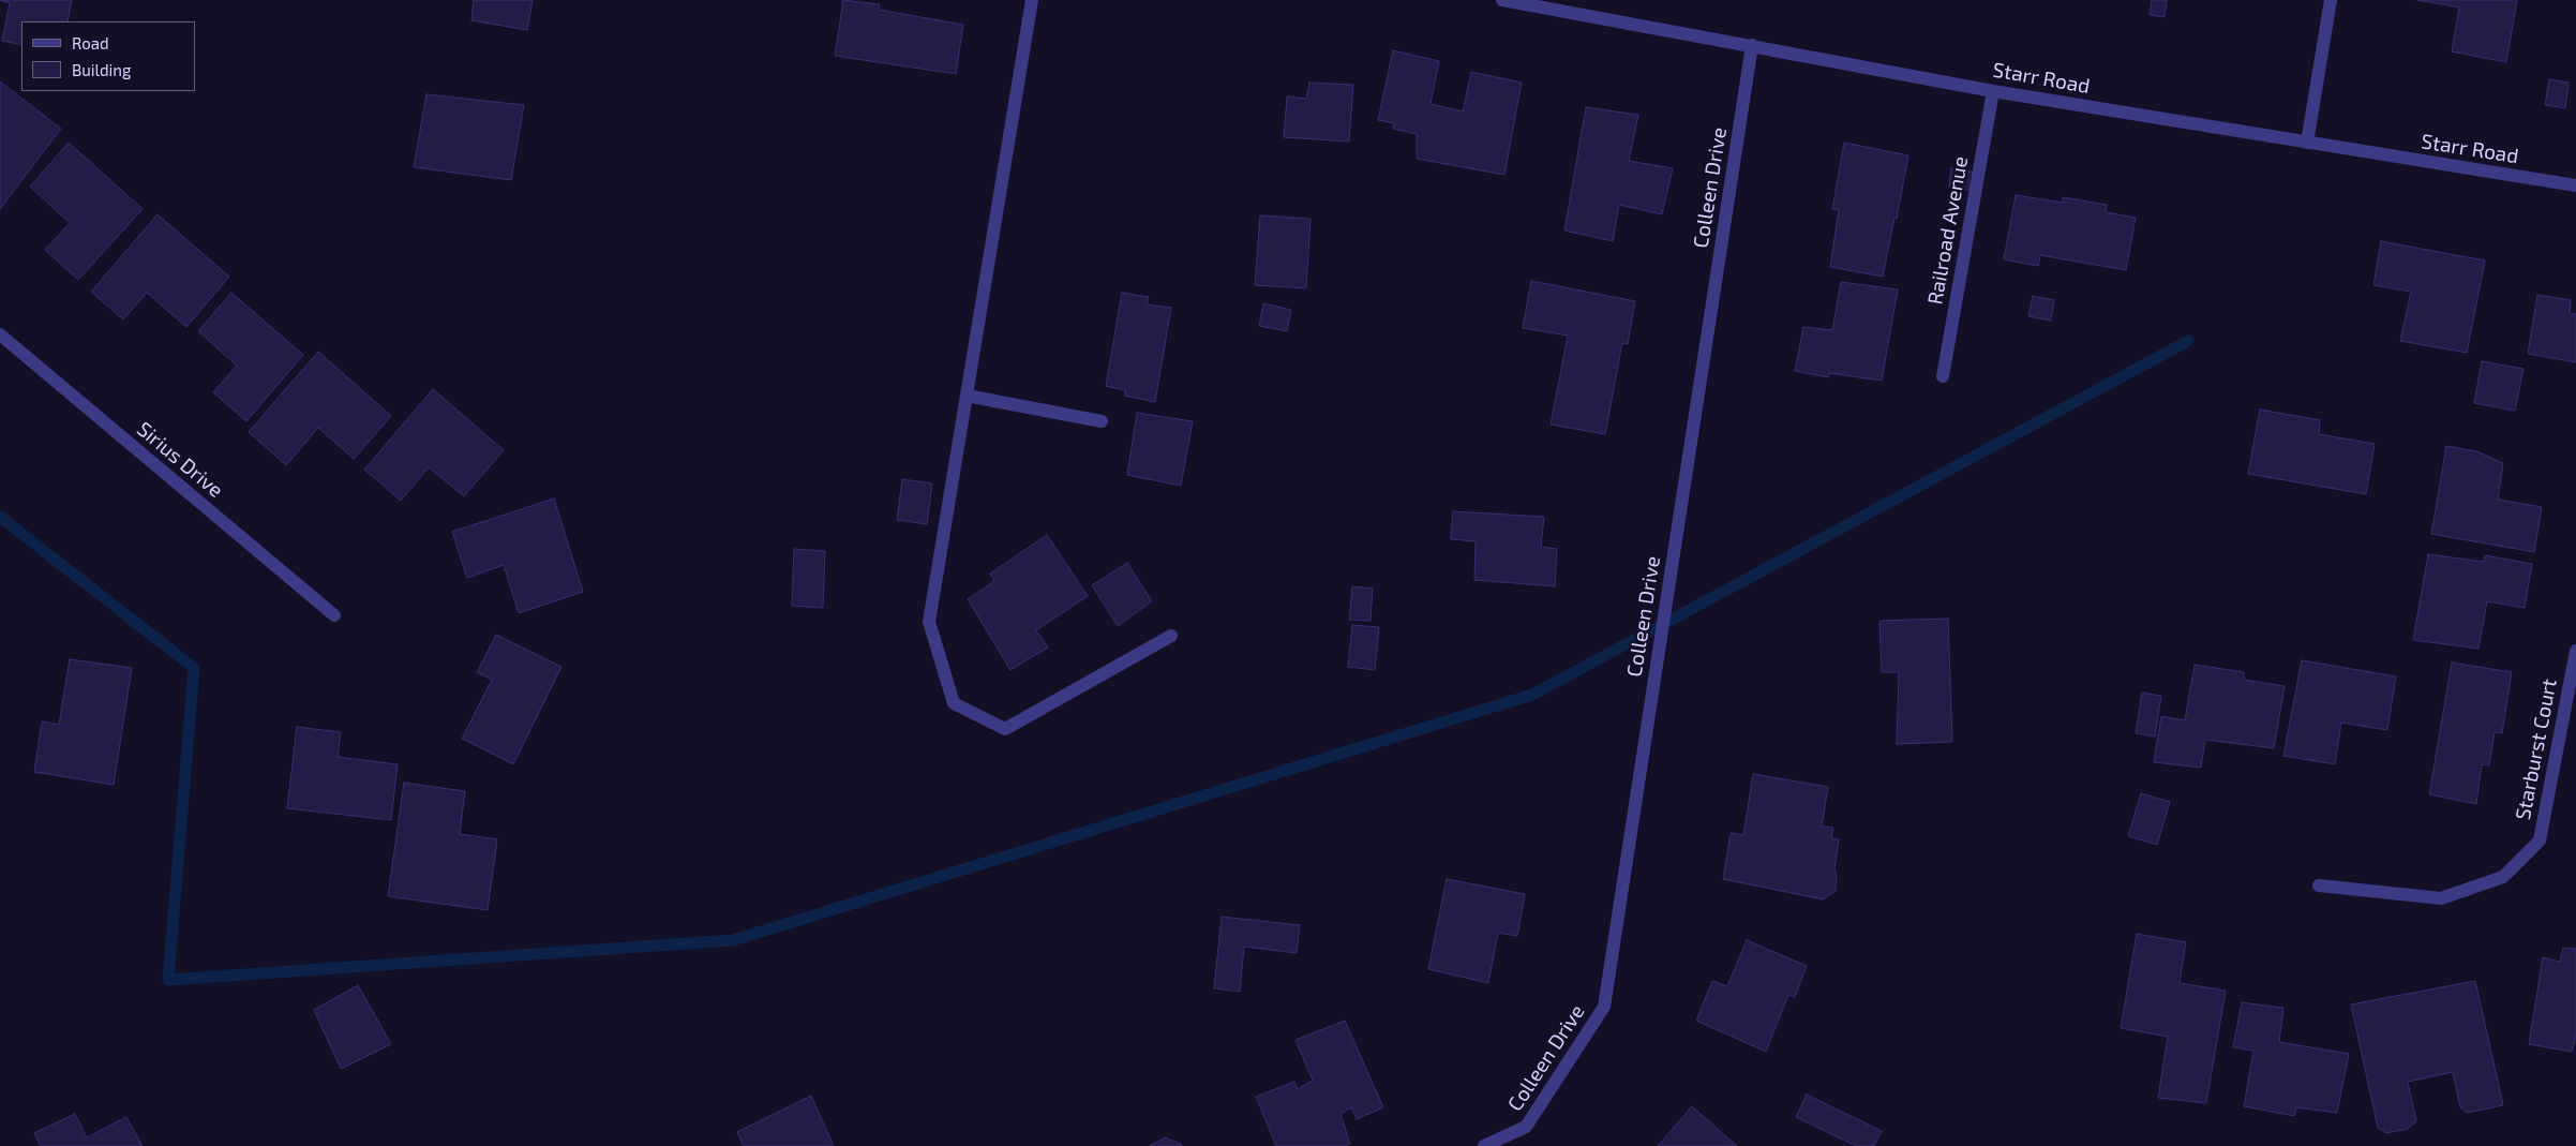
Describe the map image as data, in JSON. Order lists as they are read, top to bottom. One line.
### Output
{"streets":{"street":["Starr Road","Colleen Drive","Railroad Avenue","Sirius Drive","Starburst Court"]},"crossings":[["Starr Road","Colleen Drive"],["Starr Road","Railroad Avenue"]],"legend":["Road","Building"]}
